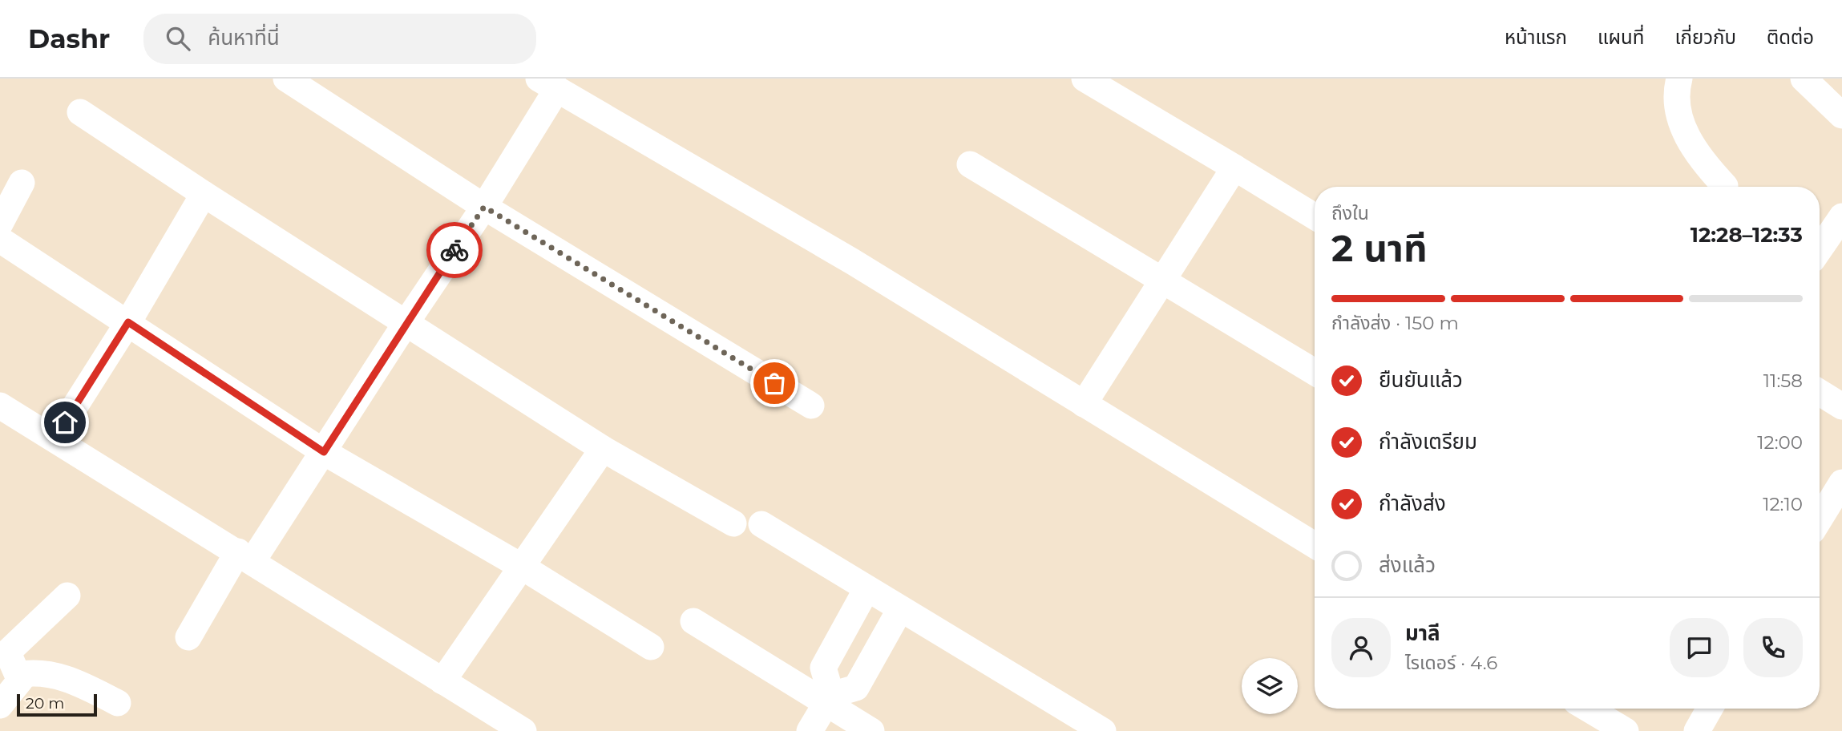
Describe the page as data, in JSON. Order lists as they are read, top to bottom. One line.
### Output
{"scale_bar":"20 m","page":{"header":"Dashr","search":"ค้นหาที่นี่","nav":["หน้าแรก","แผนที่","เกี่ยวกับ","ติดต่อ"],"heading":["2 นาที","ถึงใน","12:28–12:33"],"panel":["มาลี","ไรเดอร์ · 4.6"],"bar":"กำลังส่ง · 150 m","list":[["ยืนยันแล้ว","11:58"],["กำลังเตรียม","12:00"],["กำลังส่ง","12:10"],"ส่งแล้ว"],"scale":"20 m"}}
